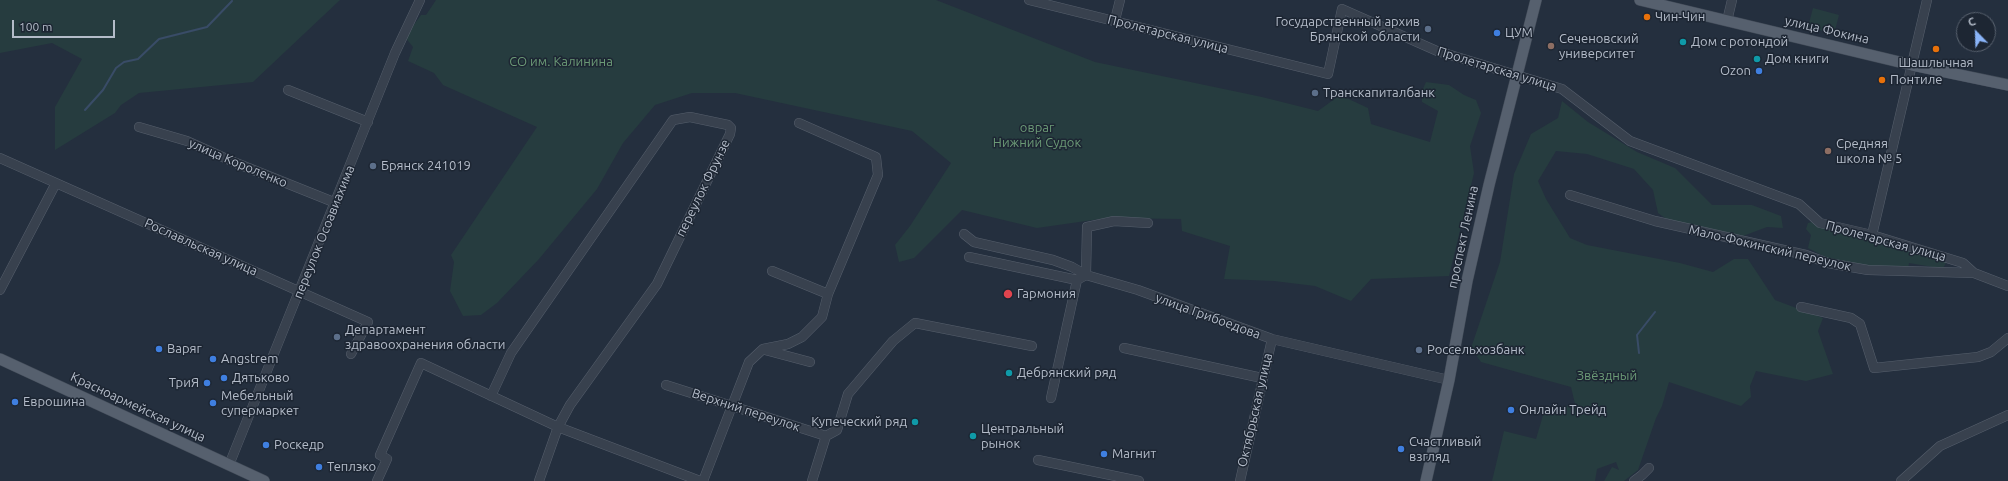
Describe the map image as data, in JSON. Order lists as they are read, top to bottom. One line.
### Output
{"streets":{"main road":["улица Фокина","проспект Ленина","Красноармейская улица"],"street":["Пролетарская улица","улица Короленко","переулок Фрунзе","переулок Осоавиахима","Рославльская улица","Мало-Фокинский переулок","улица Грибоедова","Верхний переулок","Октябрьская улица"]},"crossings":[["Пролетарская улица","проспект Ленина"],["Пролетарская улица","Мало-Фокинский переулок"],["улица Короленко","переулок Осоавиахима"],["переулок Осоавиахима","Рославльская улица"],["переулок Осоавиахима","Красноармейская улица"],["проспект Ленина","улица Грибоедова"],["улица Грибоедова","Октябрьская улица"]],"parks":["СО им. Калинина","овраг Нижний Судок","Звёздный"],"places":["Чин-Чин","Государственный архив Брянской области","ЦУМ","Дом с ротондой","Сеченовский университет","Шашлычная","Дом книги","Ozon","Понтиле","Транскапиталбанк","Средняя школа № 5","Брянск 241019","Гармония","Департамент здравоохранения области","Варяг","Россельхозбанк","Angstrem","Дебрянский ряд","Дятьково","ТриЯ","Еврошина","Мебельный супермаркет","Онлайн Трейд","Купеческий ряд","Центральный рынок","Роскедр","Счастливый взгляд","Магнит","Теплэко"],"scale_bar":"100 m","north":"top left"}
